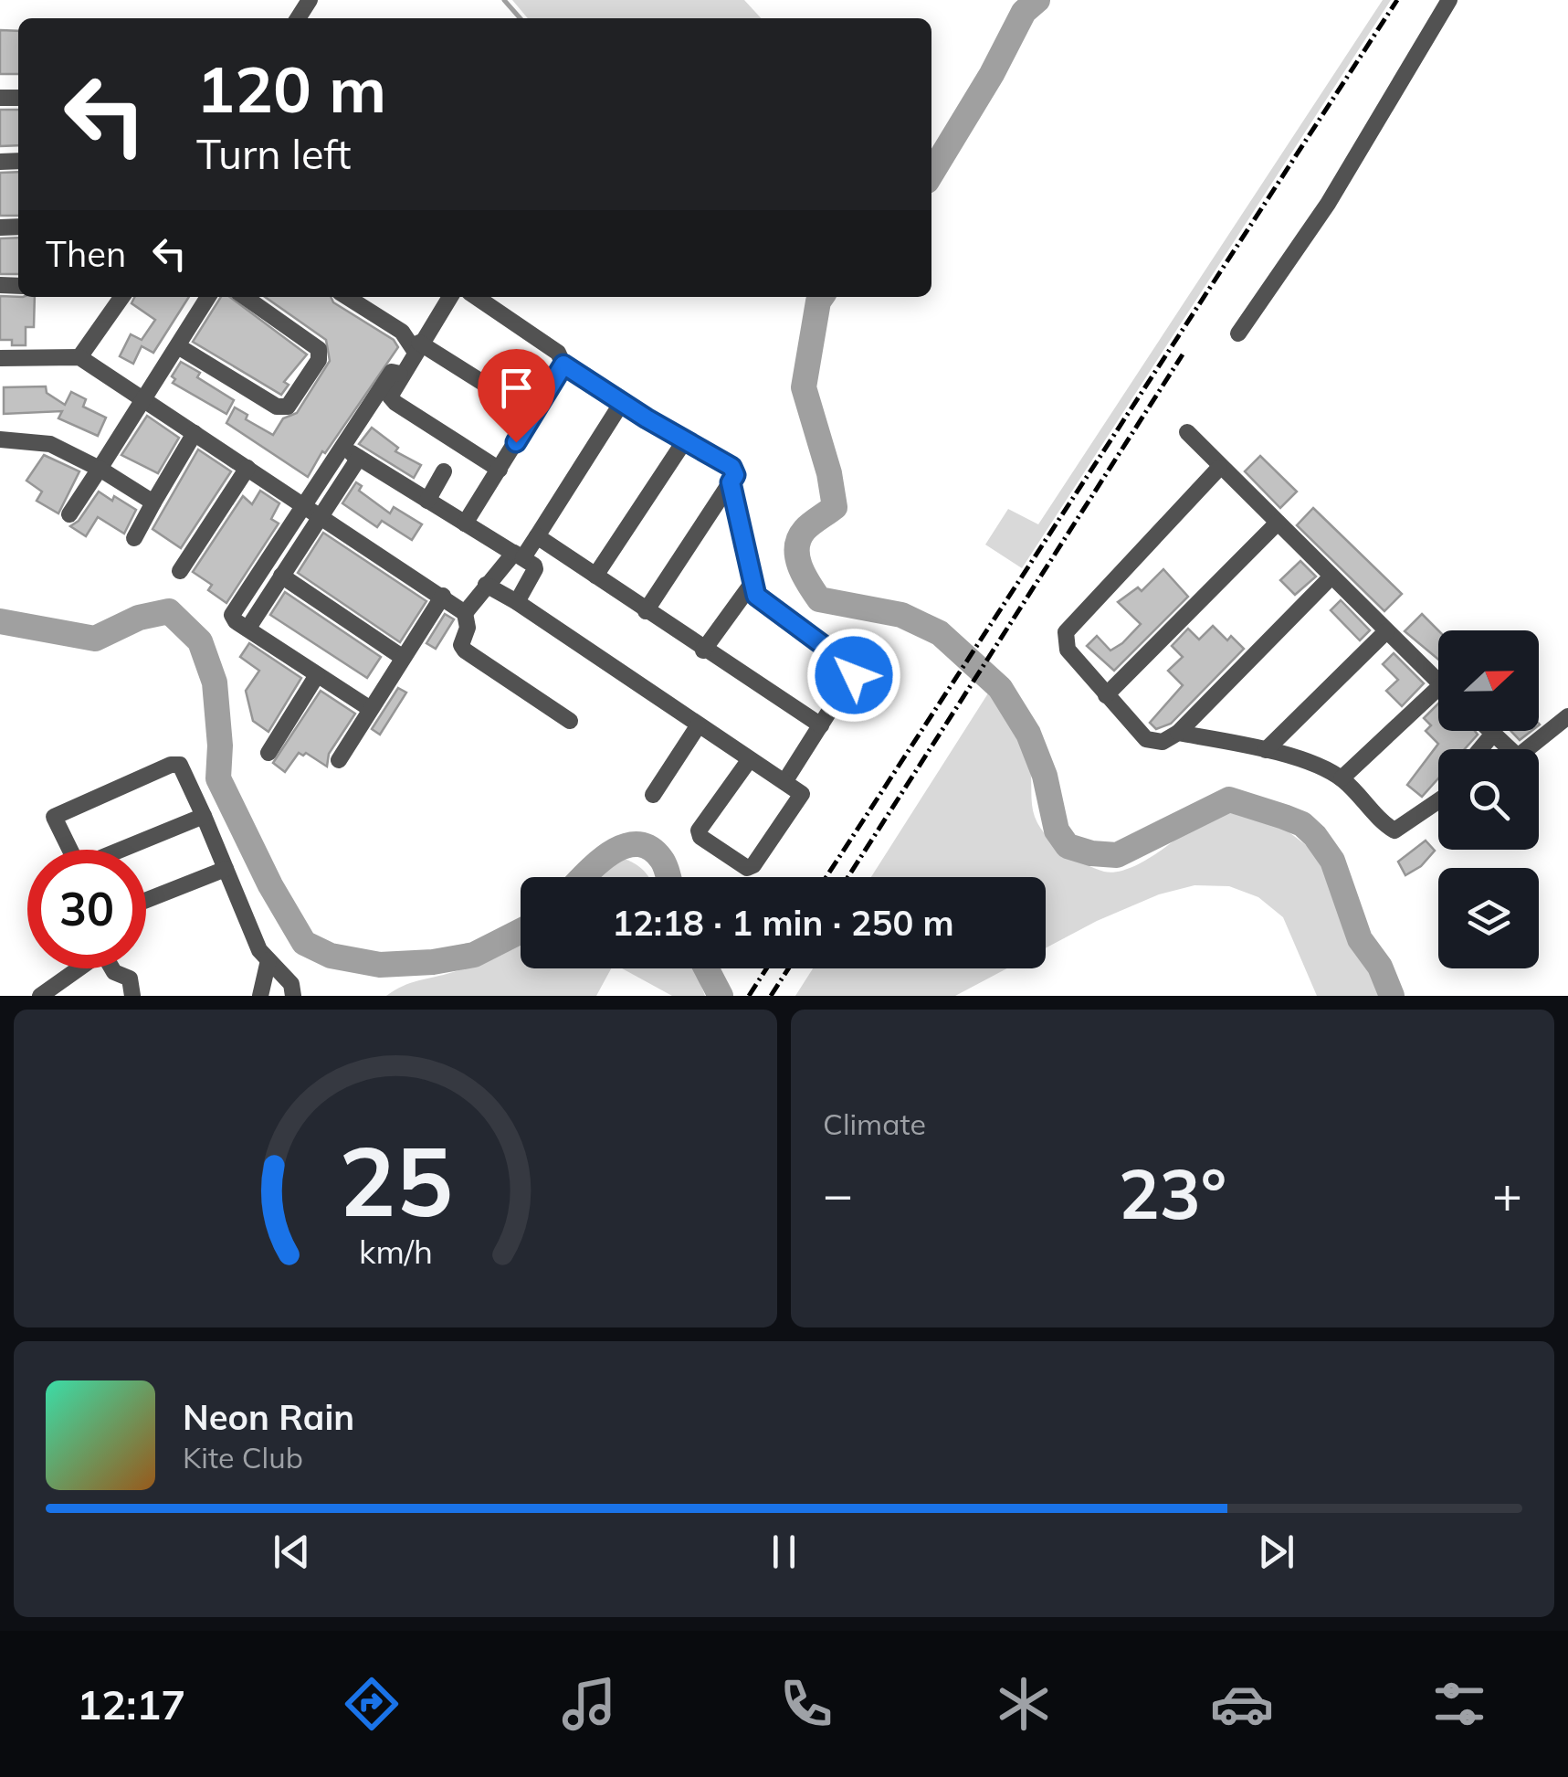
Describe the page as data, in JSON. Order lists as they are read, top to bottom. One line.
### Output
{"north":"right","page":{"turn":["120 m","Turn left"],"then":"Then","limit":"30","trip":"12:18 · 1 min · 250 m","tile":"Climate","heat":["−","23°","+"],"song":["Neon Rain","Kite Club"],"tabs":"12:17","gauge":["25","km/h"]}}
